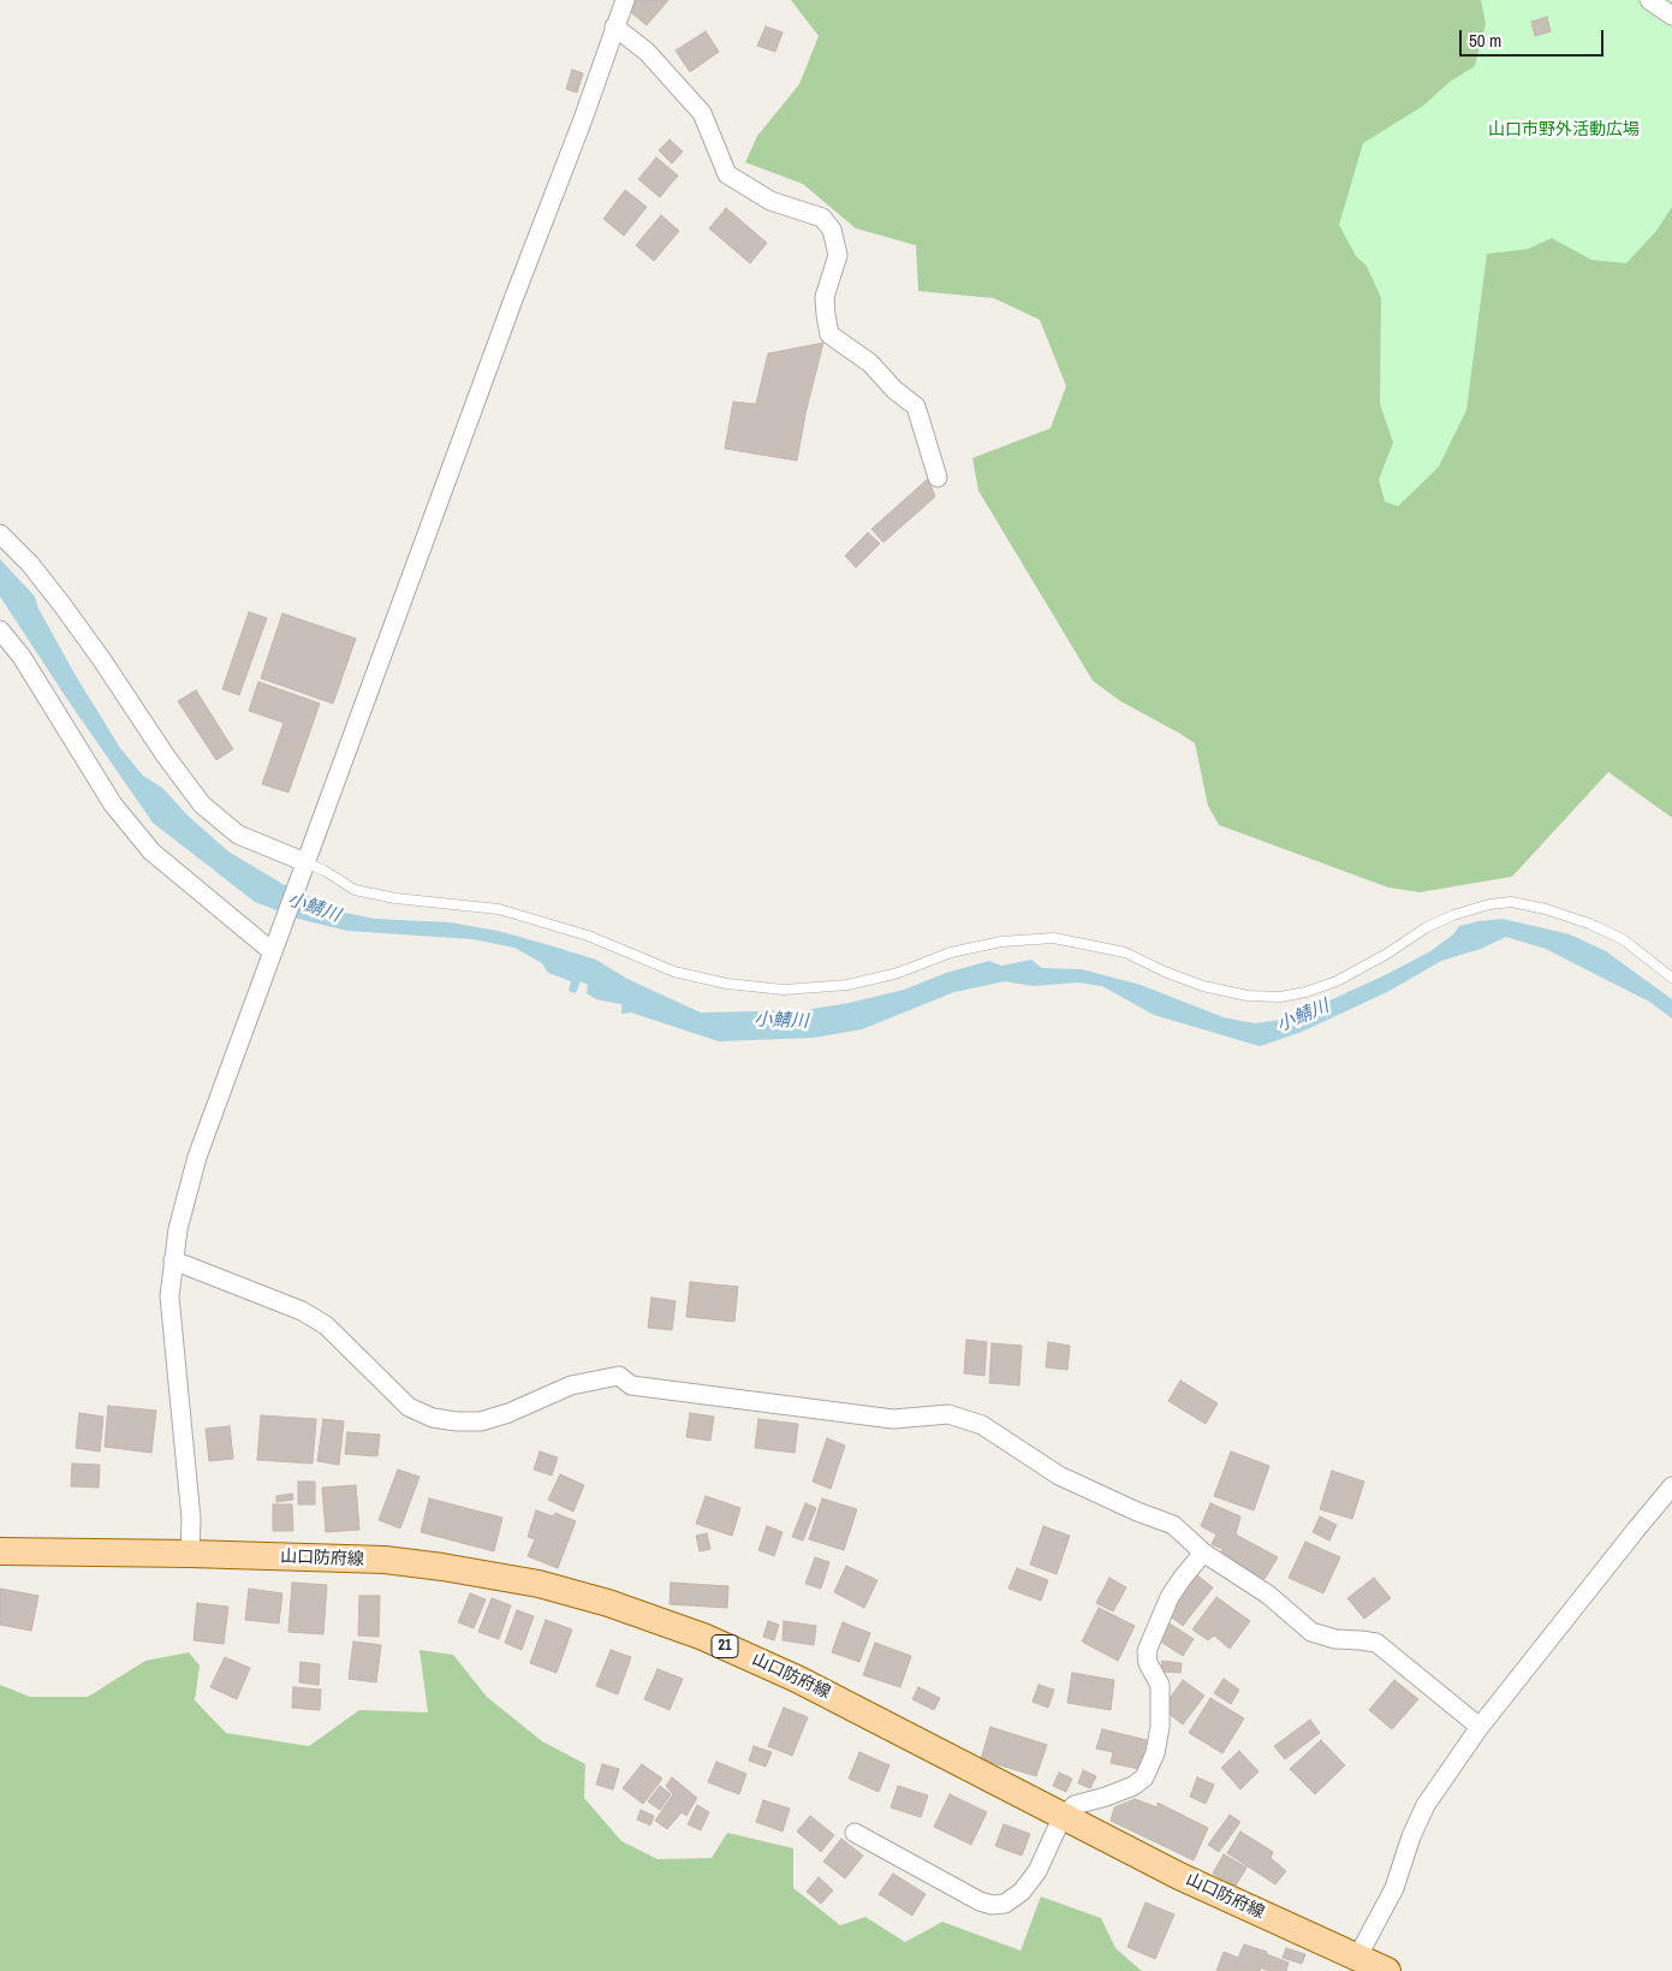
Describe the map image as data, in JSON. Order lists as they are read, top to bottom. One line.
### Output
{"streets":{"main road":["山口防府線","21"]},"water":["小鯖川"],"parks":["山口市野外活動広場"],"scale_bar":"50 m"}
